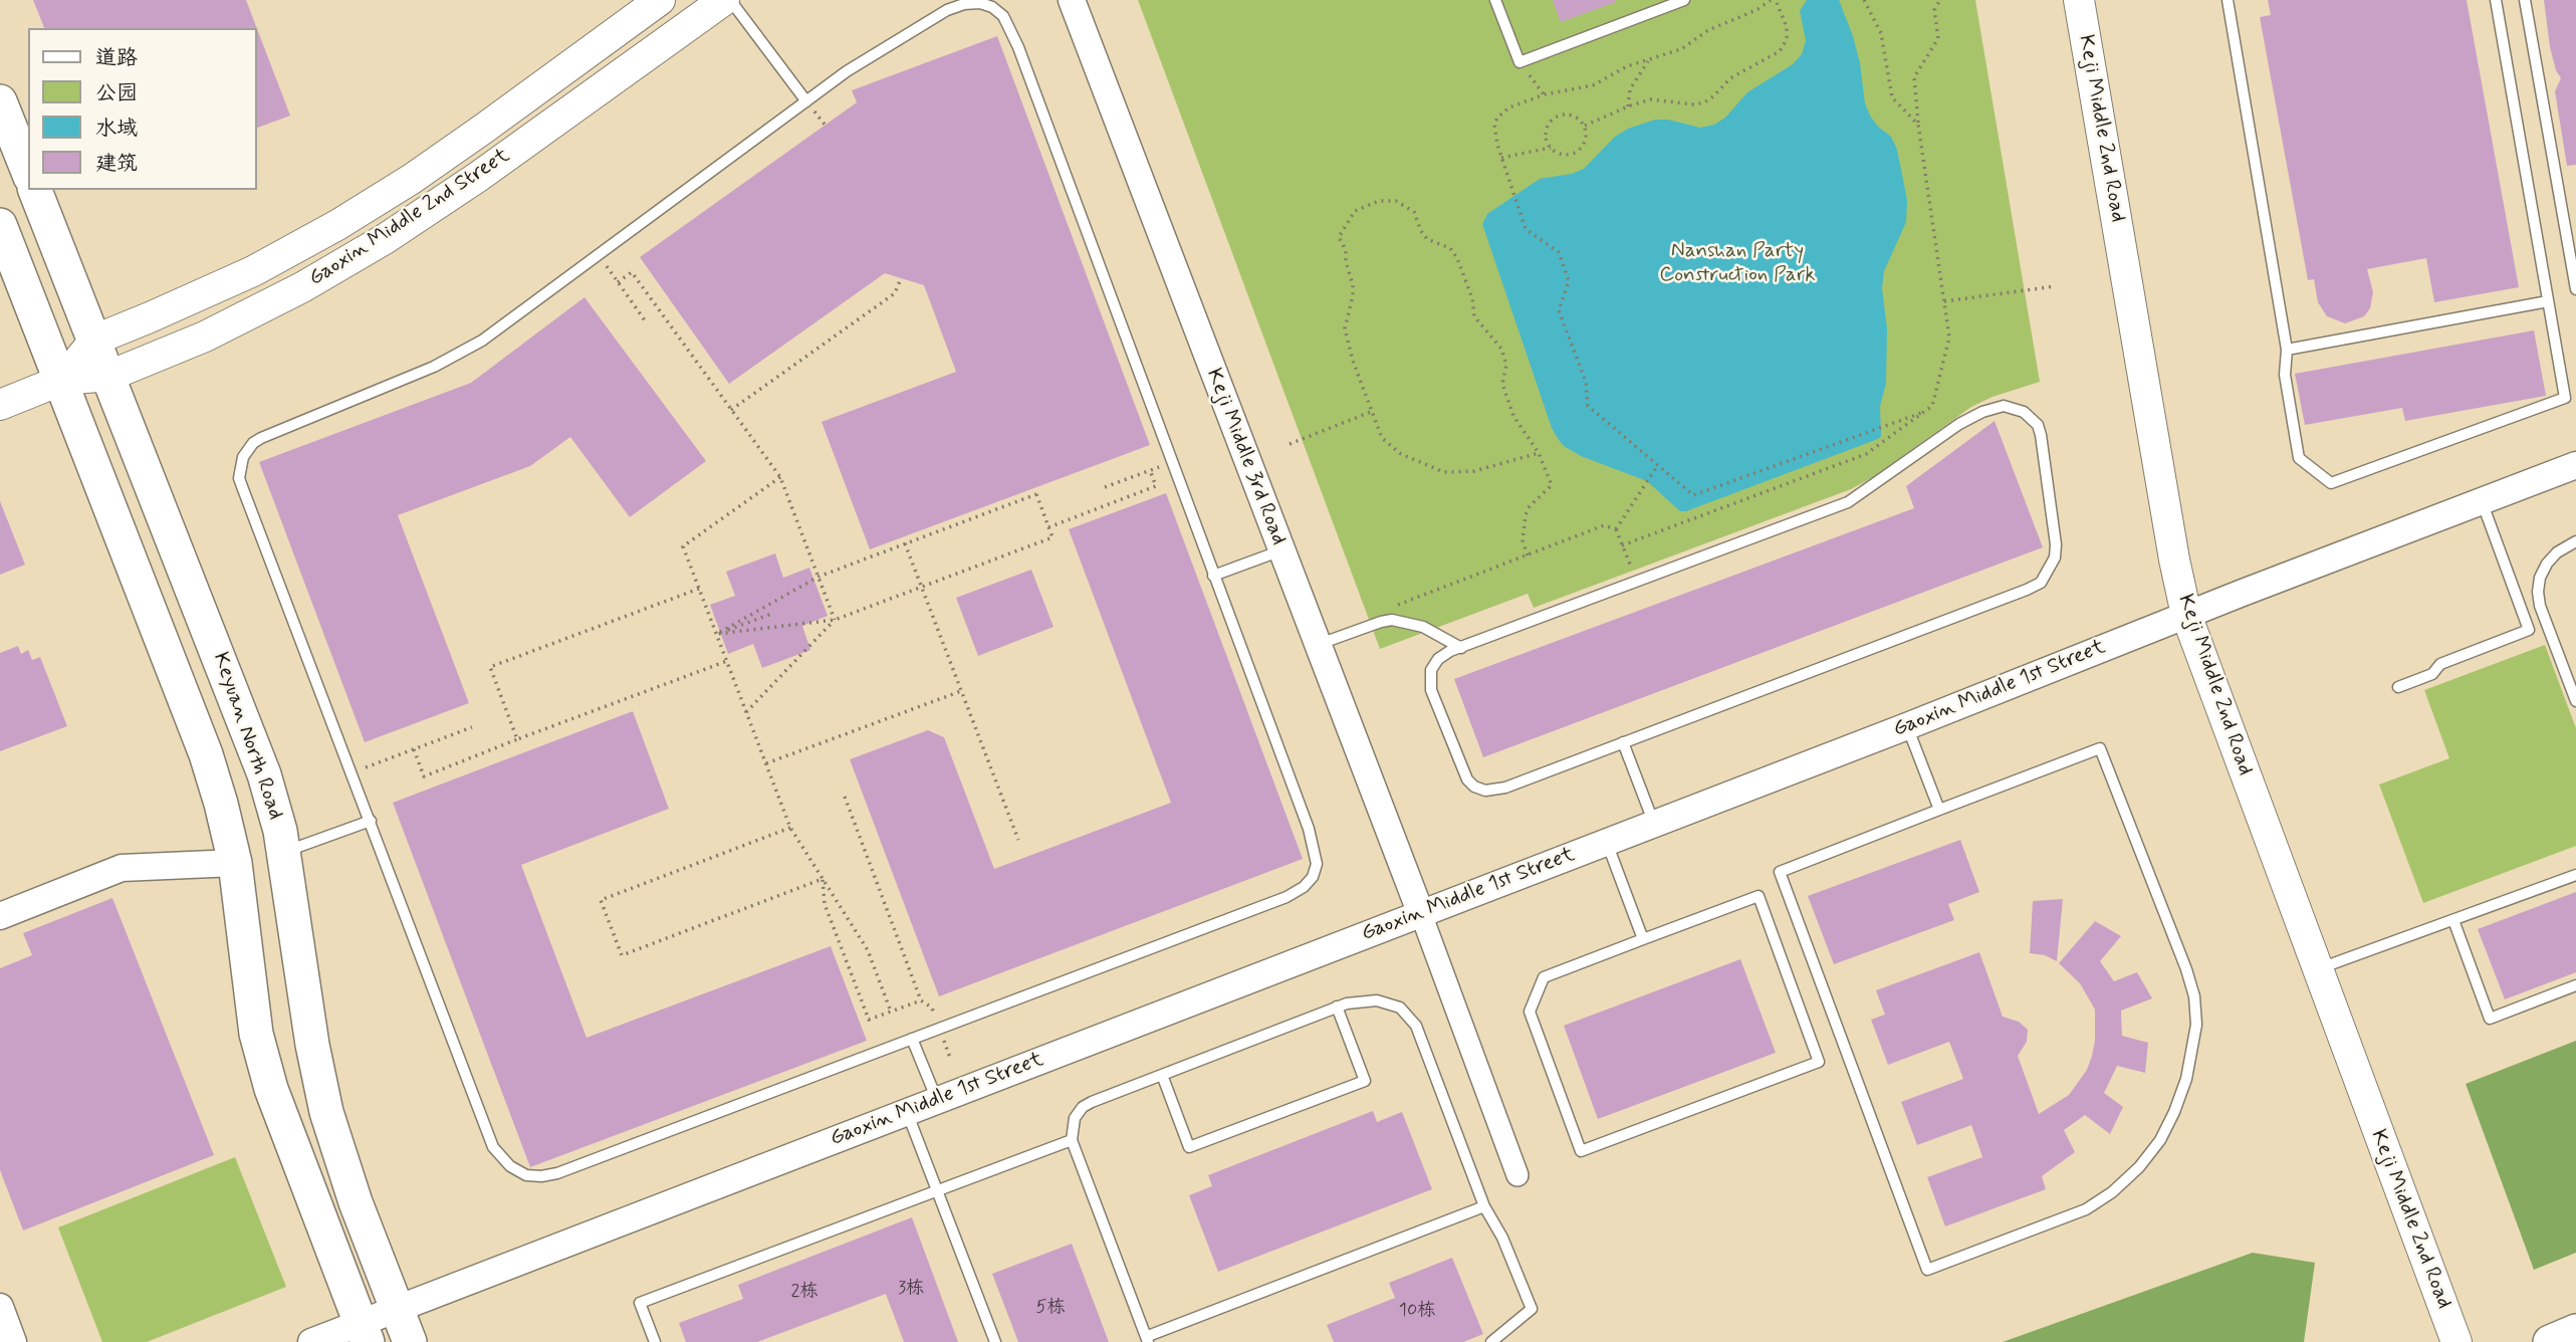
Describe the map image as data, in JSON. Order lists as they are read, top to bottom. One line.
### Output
{"streets":{"main road":["Keji Middle 2nd Road","Gaoxin Middle 2nd Street","Keyuan North Road"],"street":["Keji Middle 3rd Road","Gaoxin Middle 1st Street"]},"crossings":[["Keji Middle 2nd Road","Gaoxin Middle 1st Street"],["Gaoxin Middle 2nd Street","Keyuan North Road"],["Keji Middle 3rd Road","Gaoxin Middle 1st Street"],["Gaoxin Middle 1st Street","Keyuan North Road"]],"parks":["Nanshan Party Construction Park"],"house_numbers":["3栋","2栋","5栋","10栋"],"legend":["道路","公园","水域","建筑"]}
